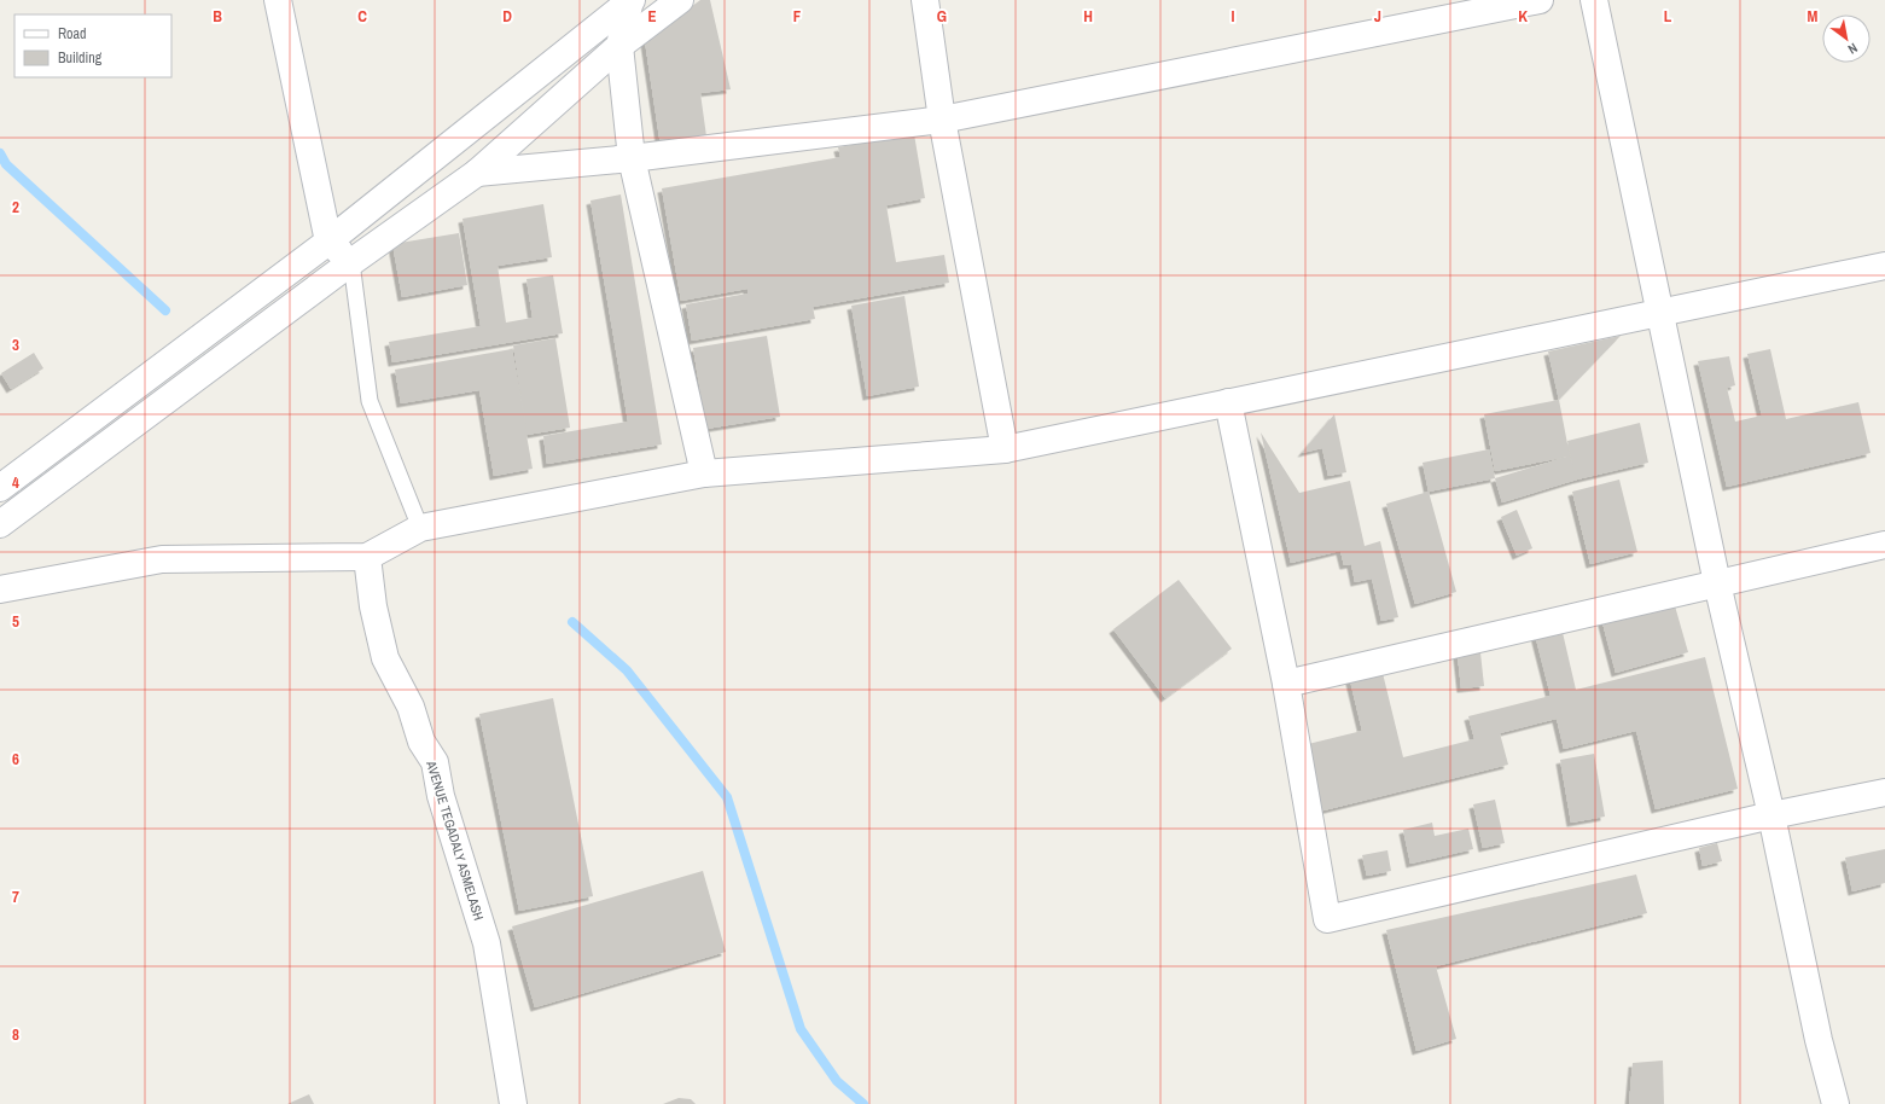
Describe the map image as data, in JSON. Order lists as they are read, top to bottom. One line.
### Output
{"streets":{"street":["AVENUE TEGADALY ASMELASH"]},"legend":["Road","Building"],"north":"bottom right","grid":{"columns":["B","C","D","E","F","G","H","I","J","K","L","M"],"rows":["2","3","4","5","6","7","8"]}}
